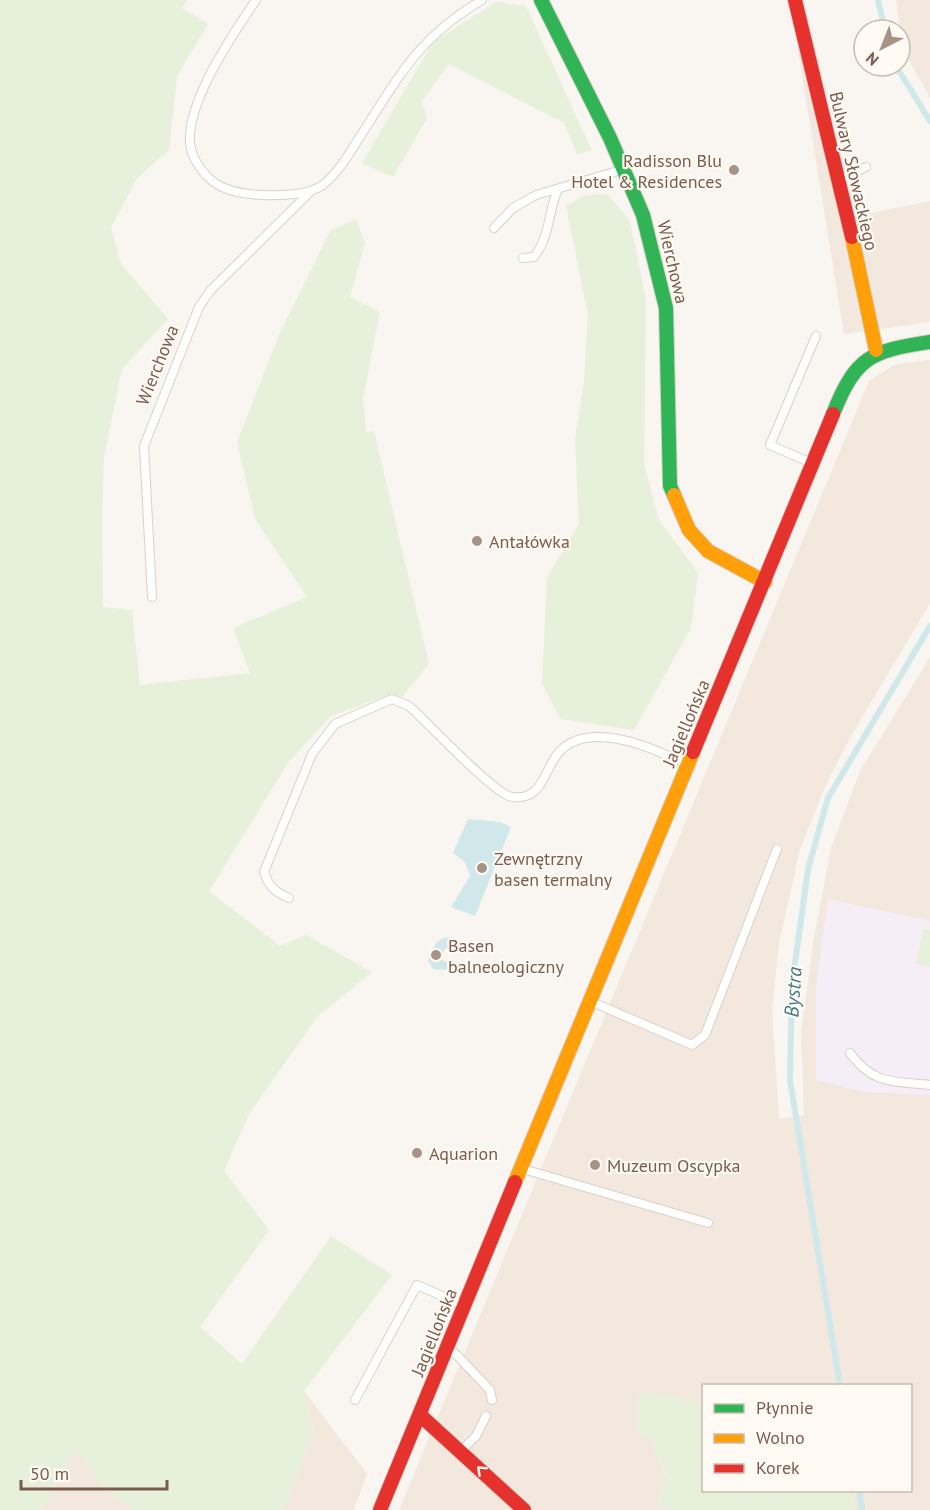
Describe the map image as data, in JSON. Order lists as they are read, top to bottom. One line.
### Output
{"streets":{"street":["Bulwary Słowackiego","Wierchowa","Jagiellońska"]},"crossings":[["Bulwary Słowackiego","Jagiellońska"],["Wierchowa","Jagiellońska"]],"water":["Bystra"],"places":["Radisson Blu Hotel & Residences","Antałówka","Zewnętrzny basen termalny","Basen balneologiczny","Aquarion","Muzeum Oscypka"],"legend":["Płynnie","Wolno","Korek"],"scale_bar":"50 m","north":"bottom left"}
